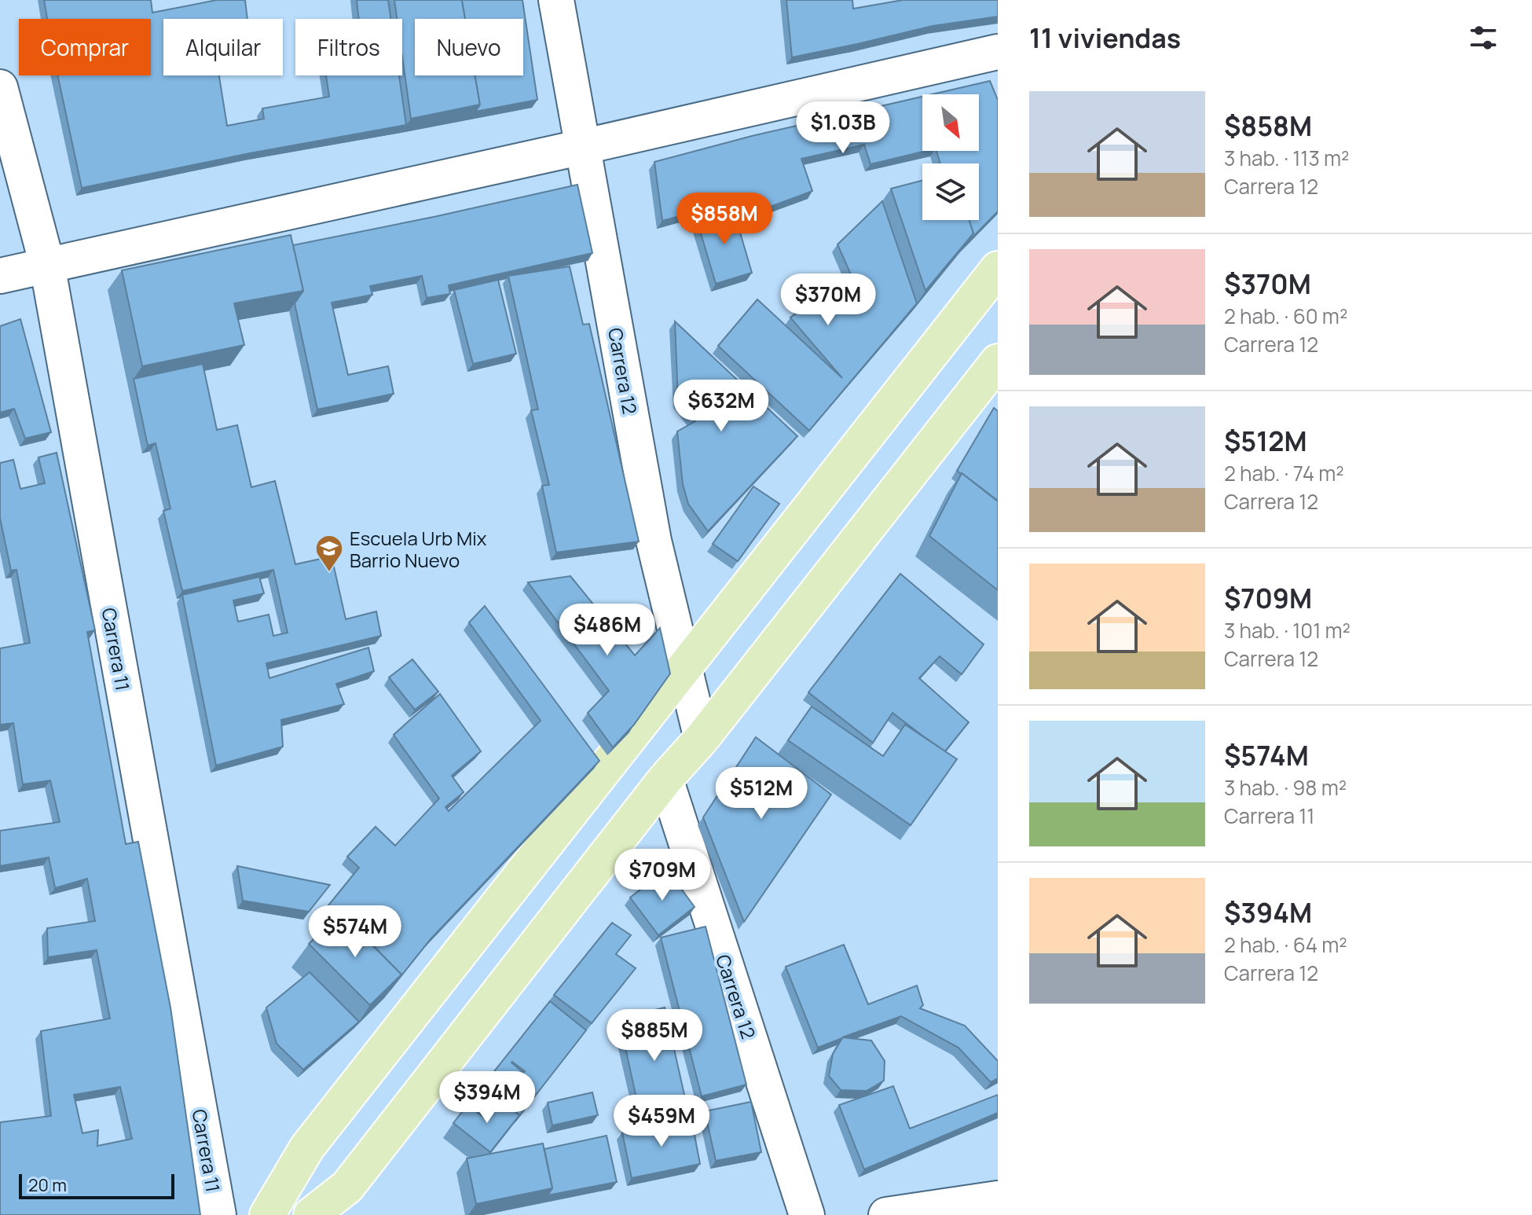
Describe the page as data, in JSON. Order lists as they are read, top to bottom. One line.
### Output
{"streets":{"street":["Carrera 12","Carrera 11"]},"places":{"school or university":["Escuela Urb Mix Barrio Nuevo"]},"scale_bar":"20 m","north":"bottom right","page":{"heading":"11 viviendas","chip":["Comprar","Alquilar","Filtros","Nuevo"],"list":[{"name":"$858M","note":"3 hab. · 113 m² · Carrera 12"},{"name":"$370M","note":"2 hab. · 60 m² · Carrera 12"},{"name":"$512M","note":"2 hab. · 74 m² · Carrera 12"},{"name":"$709M","note":"3 hab. · 101 m² · Carrera 12"},{"name":"$574M","note":"3 hab. · 98 m² · Carrera 11"},{"name":"$394M","note":"2 hab. · 64 m² · Carrera 12"}],"price":["$1.03B","$858M","$370M","$632M","$486M","$512M","$709M","$574M","$885M","$394M","$459M"],"scale":"20 m"}}
